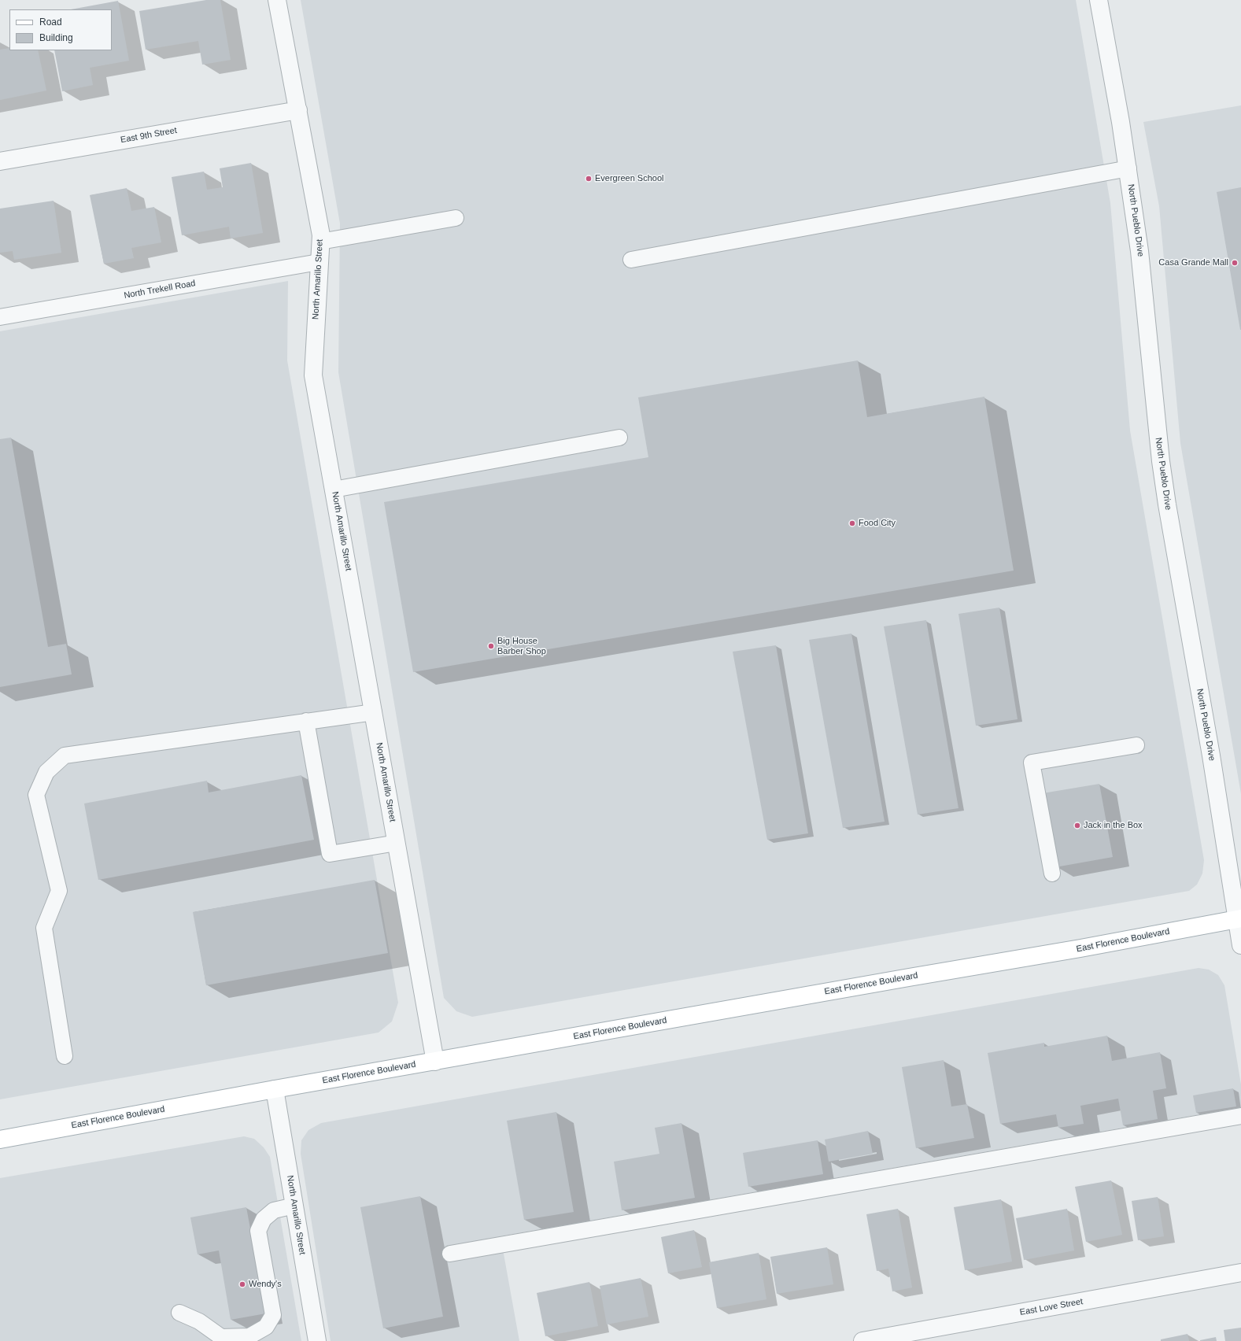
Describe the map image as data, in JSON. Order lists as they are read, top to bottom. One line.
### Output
{"streets":{"main road":["East Florence Boulevard"],"street":["East 9th Street","North Pueblo Drive","North Amarillo Street","East Love Street"],"lane":["North Trekell Road"]},"crossings":[["East 9th Street","North Amarillo Street"],["North Pueblo Drive","East Florence Boulevard"],["North Amarillo Street","North Trekell Road"],["North Amarillo Street","East Florence Boulevard"]],"places":["Evergreen School","Casa Grande Mall","Food City","Big House Barber Shop","Jack in the Box","Wendy's"],"legend":["Road","Building"]}
